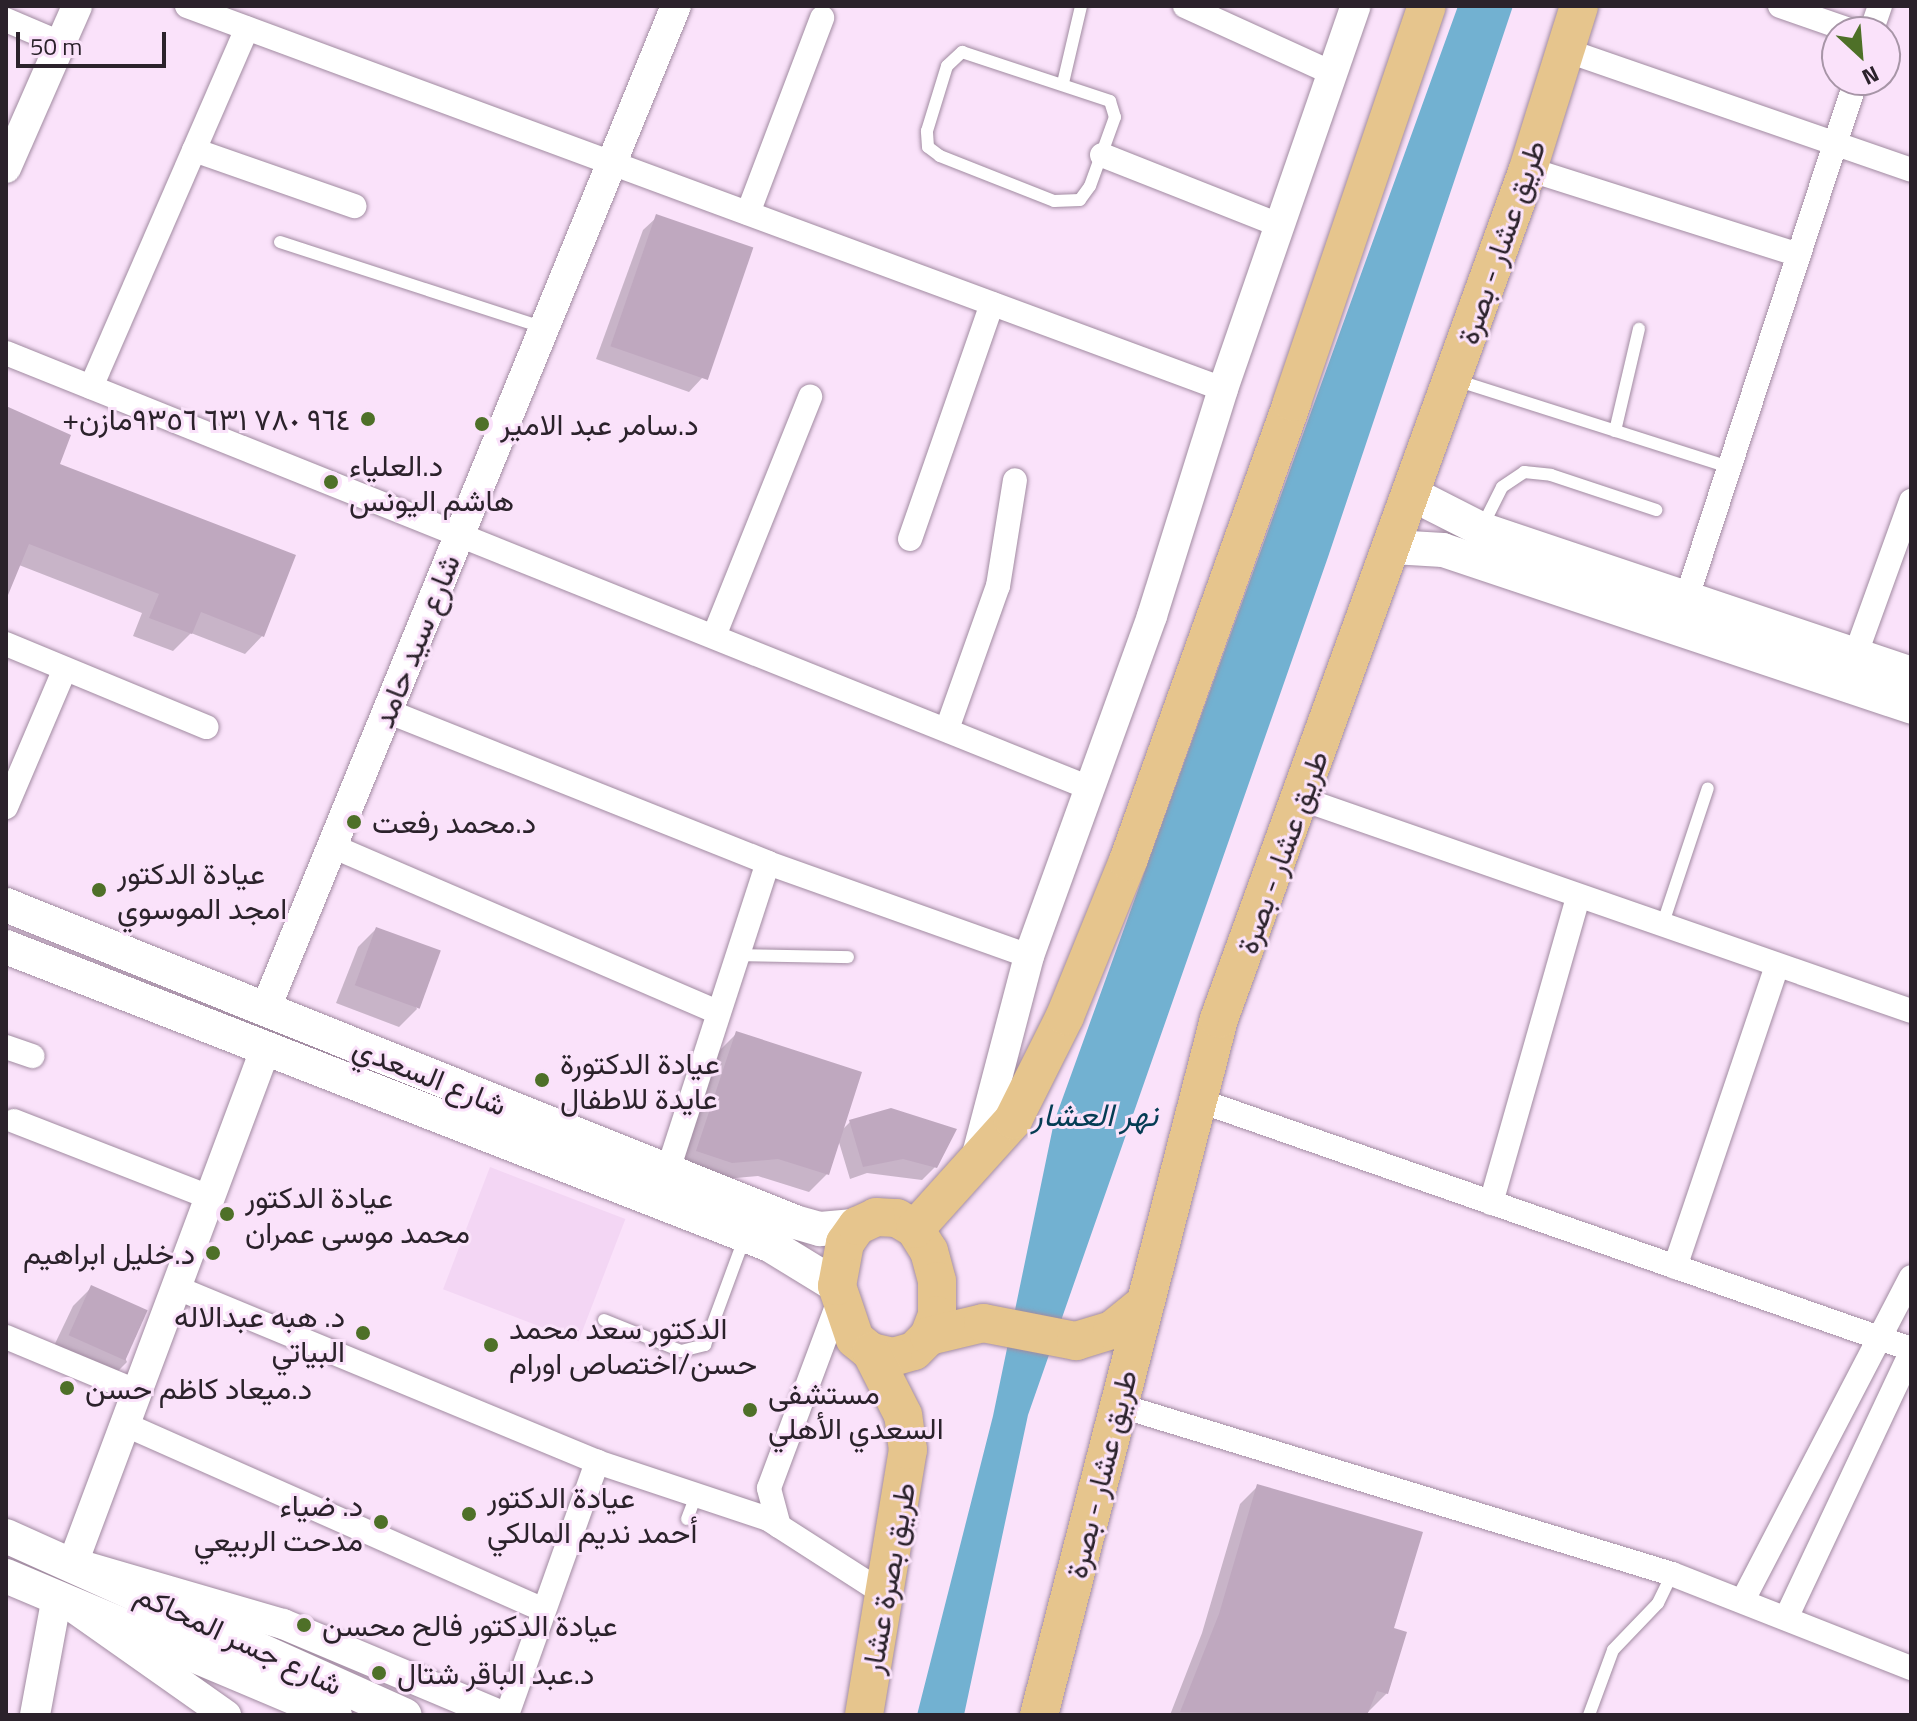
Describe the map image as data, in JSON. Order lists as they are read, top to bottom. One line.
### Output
{"streets":{"main road":["طريق عشار - بصرة","شارع السعدي","طريق بصرة عشار","شارع جسر المحاكم"],"street":["شارع سيد حامد"]},"crossings":[["شارع سيد حامد","شارع السعدي"],["شارع السعدي","طريق بصرة عشار"]],"water":["نهر العشار"],"places":["+٩٦٤ ٧٨٠ ٦٣١ ٩٣٥٦مازن","د.سامر عبد الامير","د.العلياء هاشم اليونس","د.محمد رفعت","عيادة الدكتور امجد الموسوي","عيادة الدكتورة عايدة للاطفال","عيادة الدكتور محمد موسى عمران","د.خليل ابراهيم","د. هبه عبدالاله البياتي","الدكتور سعد محمد حسن/اختصاص اورام","د.ميعاد كاظم حسن","مستشفى السعدي الأهلي","عيادة الدكتور أحمد نديم المالكي","د. ضياء مدحت الربيعي","عيادة الدكتور فالح محسن","د.عبد الباقر شتال"],"scale_bar":"50 m","north":"bottom right"}
